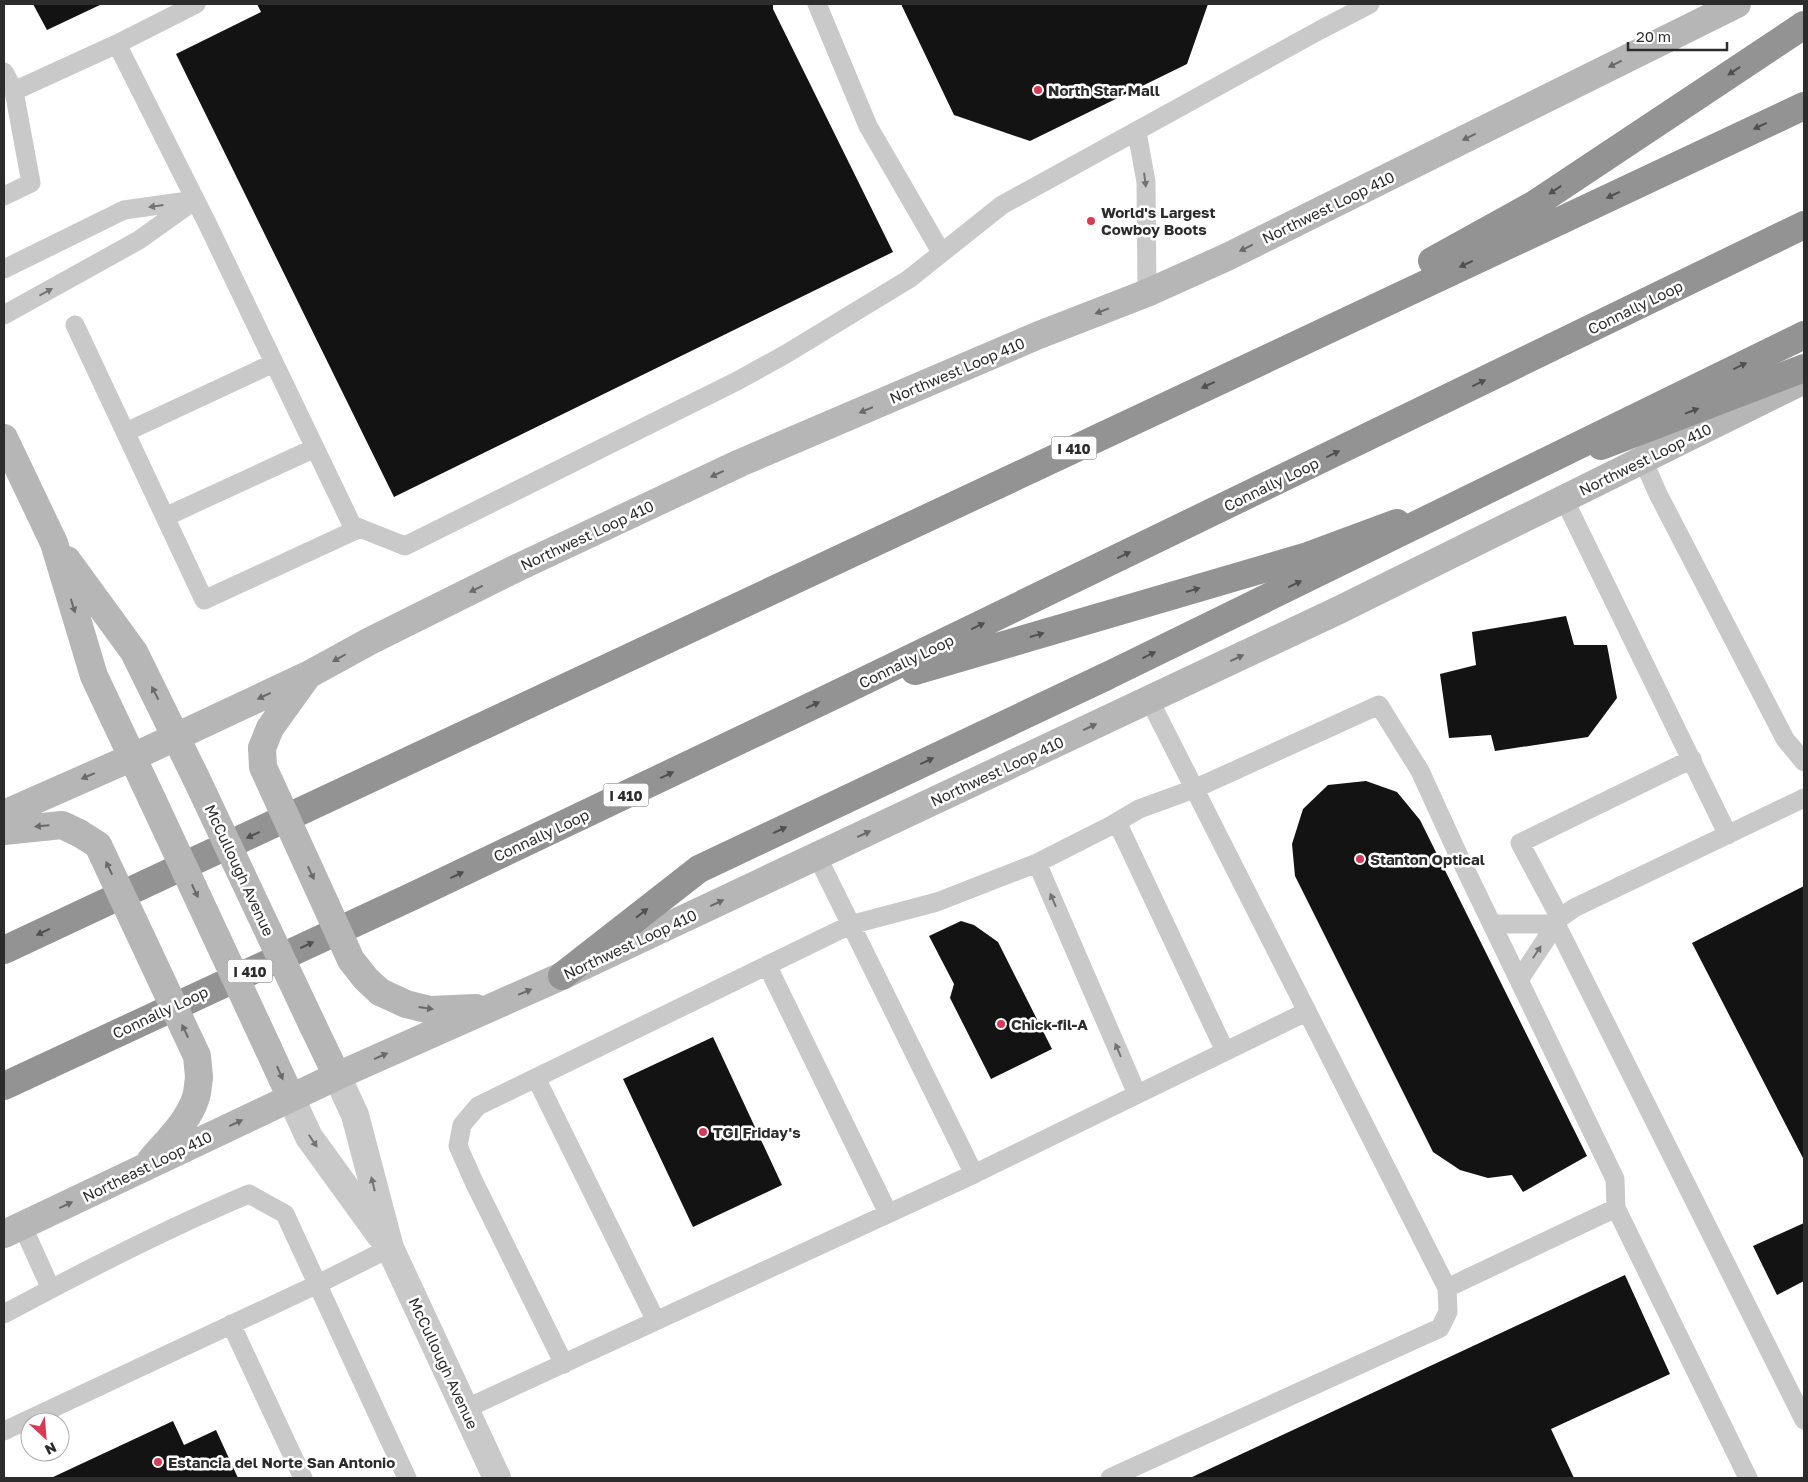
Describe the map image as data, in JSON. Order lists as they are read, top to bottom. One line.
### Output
{"streets":{"highway":["Connally Loop","I 410"],"main road":["Northwest Loop 410","McCullough Avenue","Northeast Loop 410"]},"crossings":[["Northwest Loop 410","McCullough Avenue"],["Northwest Loop 410","Northeast Loop 410"],["McCullough Avenue","Northeast Loop 410"]],"one_way":["Northeast Loop 410"],"places":["North Star Mall","World's Largest Cowboy Boots","Stanton Optical","Chick-fil-A","TGI Friday's","Estancia del Norte San Antonio"],"scale_bar":"20 m","north":"bottom right"}
